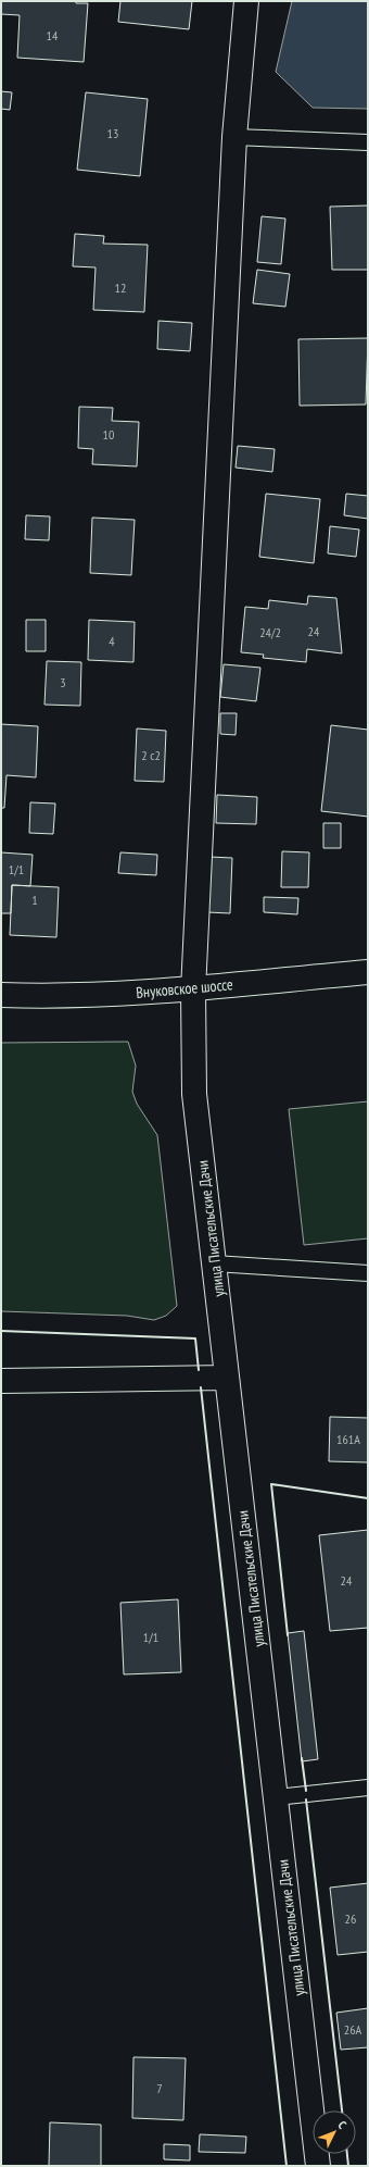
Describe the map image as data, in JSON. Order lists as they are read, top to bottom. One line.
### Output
{"streets":{"street":["Внуковское шоссе","улица Писательские Дачи"]},"crossings":[["Внуковское шоссе","улица Писательские Дачи"]],"house_numbers":["14","13","12","10","24","24/2","4","3","2 с2","1/1","1","161А","24","1/1","26","26А","7"],"north":"top right"}
